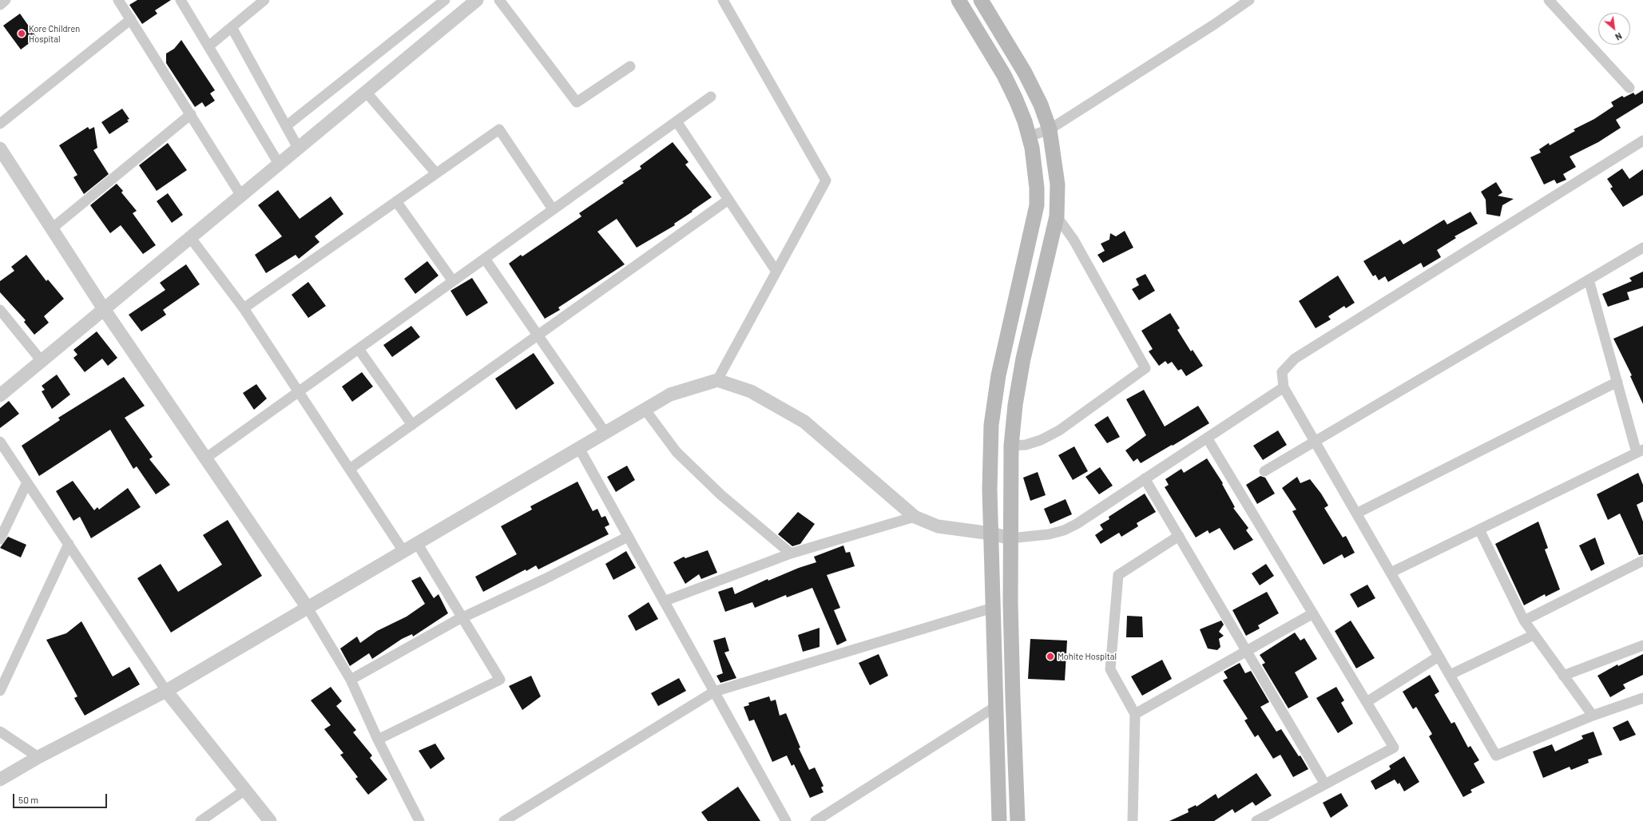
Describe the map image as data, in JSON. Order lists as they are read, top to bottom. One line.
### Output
{"places":["Kore Children Hospital","Mohite Hospital"],"scale_bar":"50 m","north":"bottom right"}
